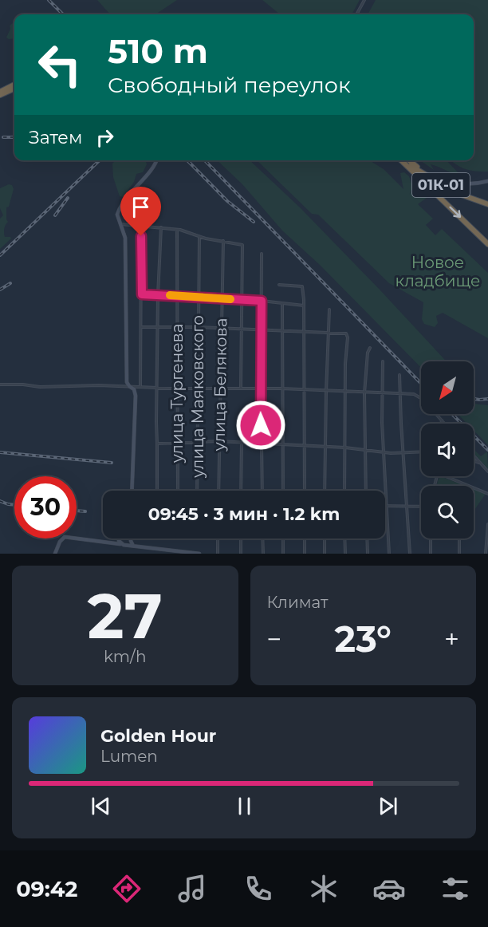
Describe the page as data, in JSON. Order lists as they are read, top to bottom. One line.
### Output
{"streets":{"highway":["01К-01"],"street":["улица Белякова","улица Тургенева","улица Маяковского"]},"parks":["Новое кладбище"],"north":"bottom left","page":{"turn":["510 m","Свободный переулок"],"then":"Затем","limit":"30","trip":"09:45 · 3 мин · 1.2 km","tile":[["27","km/h"],"Климат"],"heat":["−","23°","+"],"song":["Golden Hour","Lumen"],"tabs":"09:42"}}
